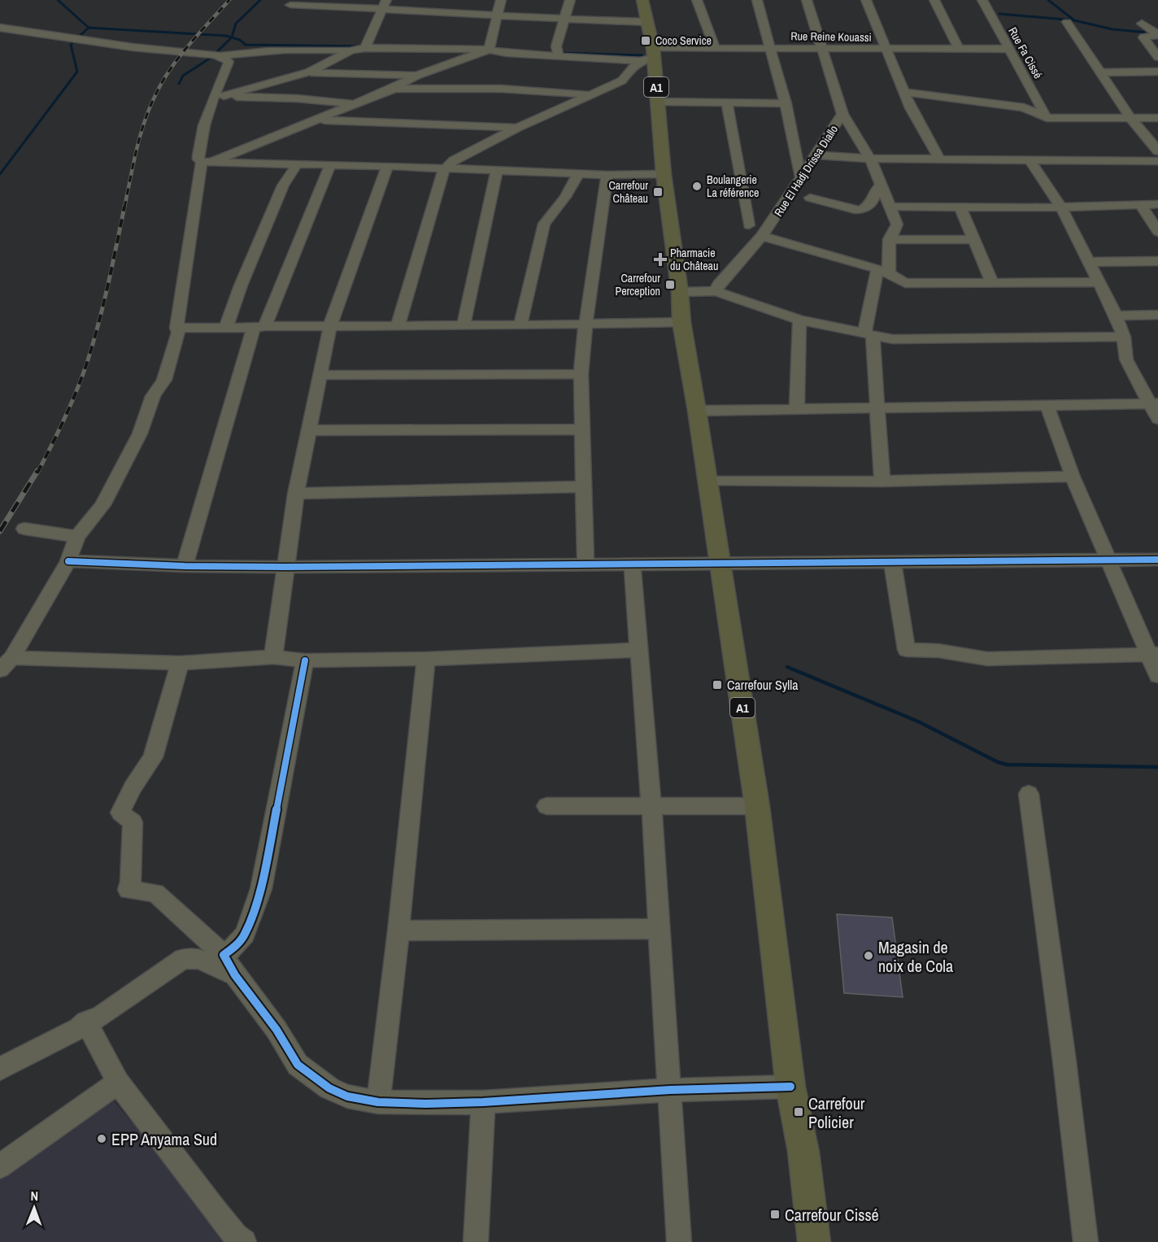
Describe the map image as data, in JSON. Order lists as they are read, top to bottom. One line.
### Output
{"streets":{"main road":["A1"],"street":["Rue Reine Kouassi","Rue Fa Cissé","Rue El Hadj Drissa Diallo"]},"crossings":[["Rue Reine Kouassi","Rue Fa Cissé"],["Rue Reine Kouassi","A1"],["Rue Reine Kouassi","Rue El Hadj Drissa Diallo"]],"places":{"transit":["Coco Service","Carrefour Château","Carrefour Perception","Carrefour Sylla","Carrefour Policier","Carrefour Cissé"],"other":["Boulangerie La référence","Magasin de noix de Cola","EPP Anyama Sud"],"health":["Pharmacie du Château"]},"north":"top"}
